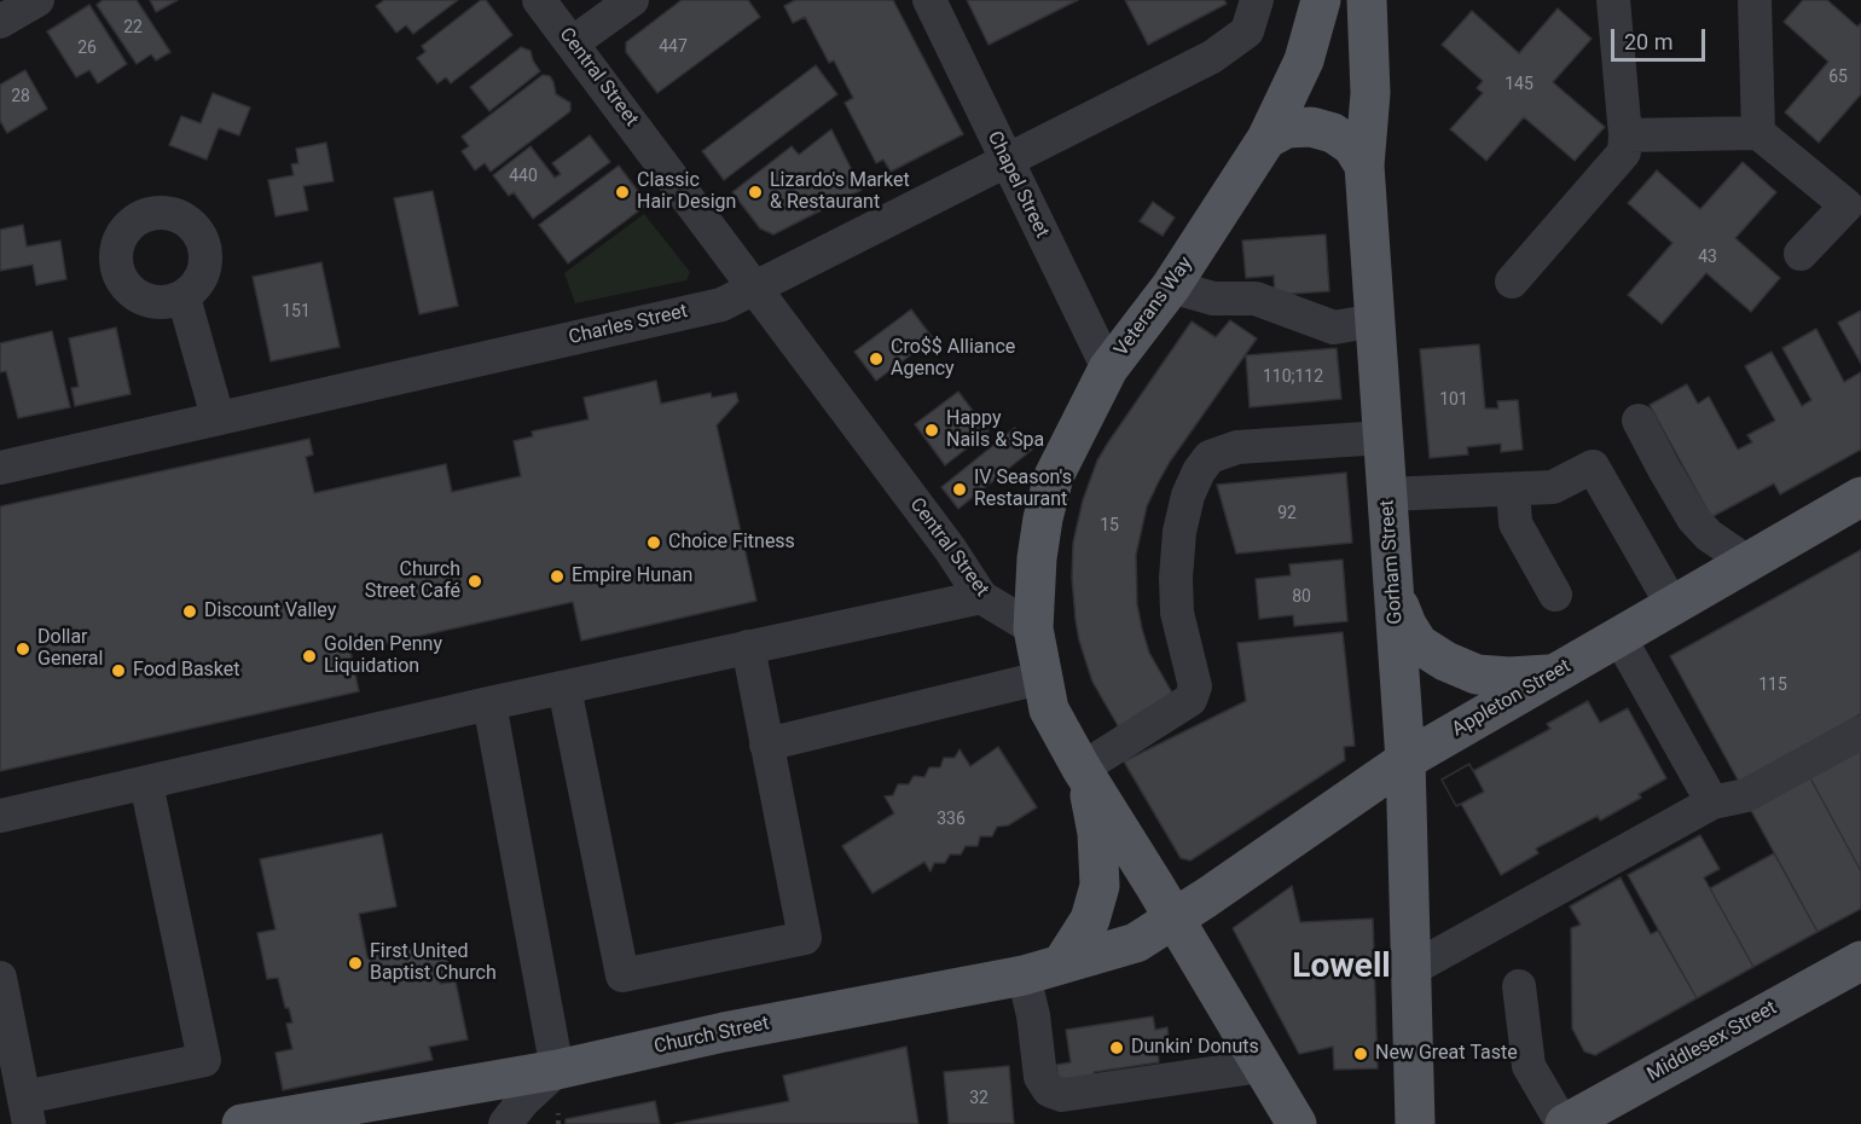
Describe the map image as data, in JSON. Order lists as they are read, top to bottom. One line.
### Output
{"streets":{"main road":["Veterans Way","Gorham Street","Appleton Street","Church Street","Middlesex Street"],"street":["Central Street","Chapel Street","Charles Street"]},"crossings":[["Central Street","Veterans Way"],["Central Street","Charles Street"],["Chapel Street","Veterans Way"],["Chapel Street","Charles Street"],["Gorham Street","Appleton Street"],["Appleton Street","Church Street"]],"districts":["Lowell"],"places":["Classic Hair Design","Lizardo's Market & Restaurant","Cro$$ Alliance Agency","Happy Nails & Spa","IV Season's Restaurant","Choice Fitness","Empire Hunan","Church Street Café","Discount Valley","Dollar General","Golden Penny Liquidation","Food Basket","First United Baptist Church","Dunkin' Donuts","New Great Taste"],"house_numbers":["22","447","26","65","145","28","440","43","151","110;112","101","92","15","80","115","336","32"],"scale_bar":"20 m"}
